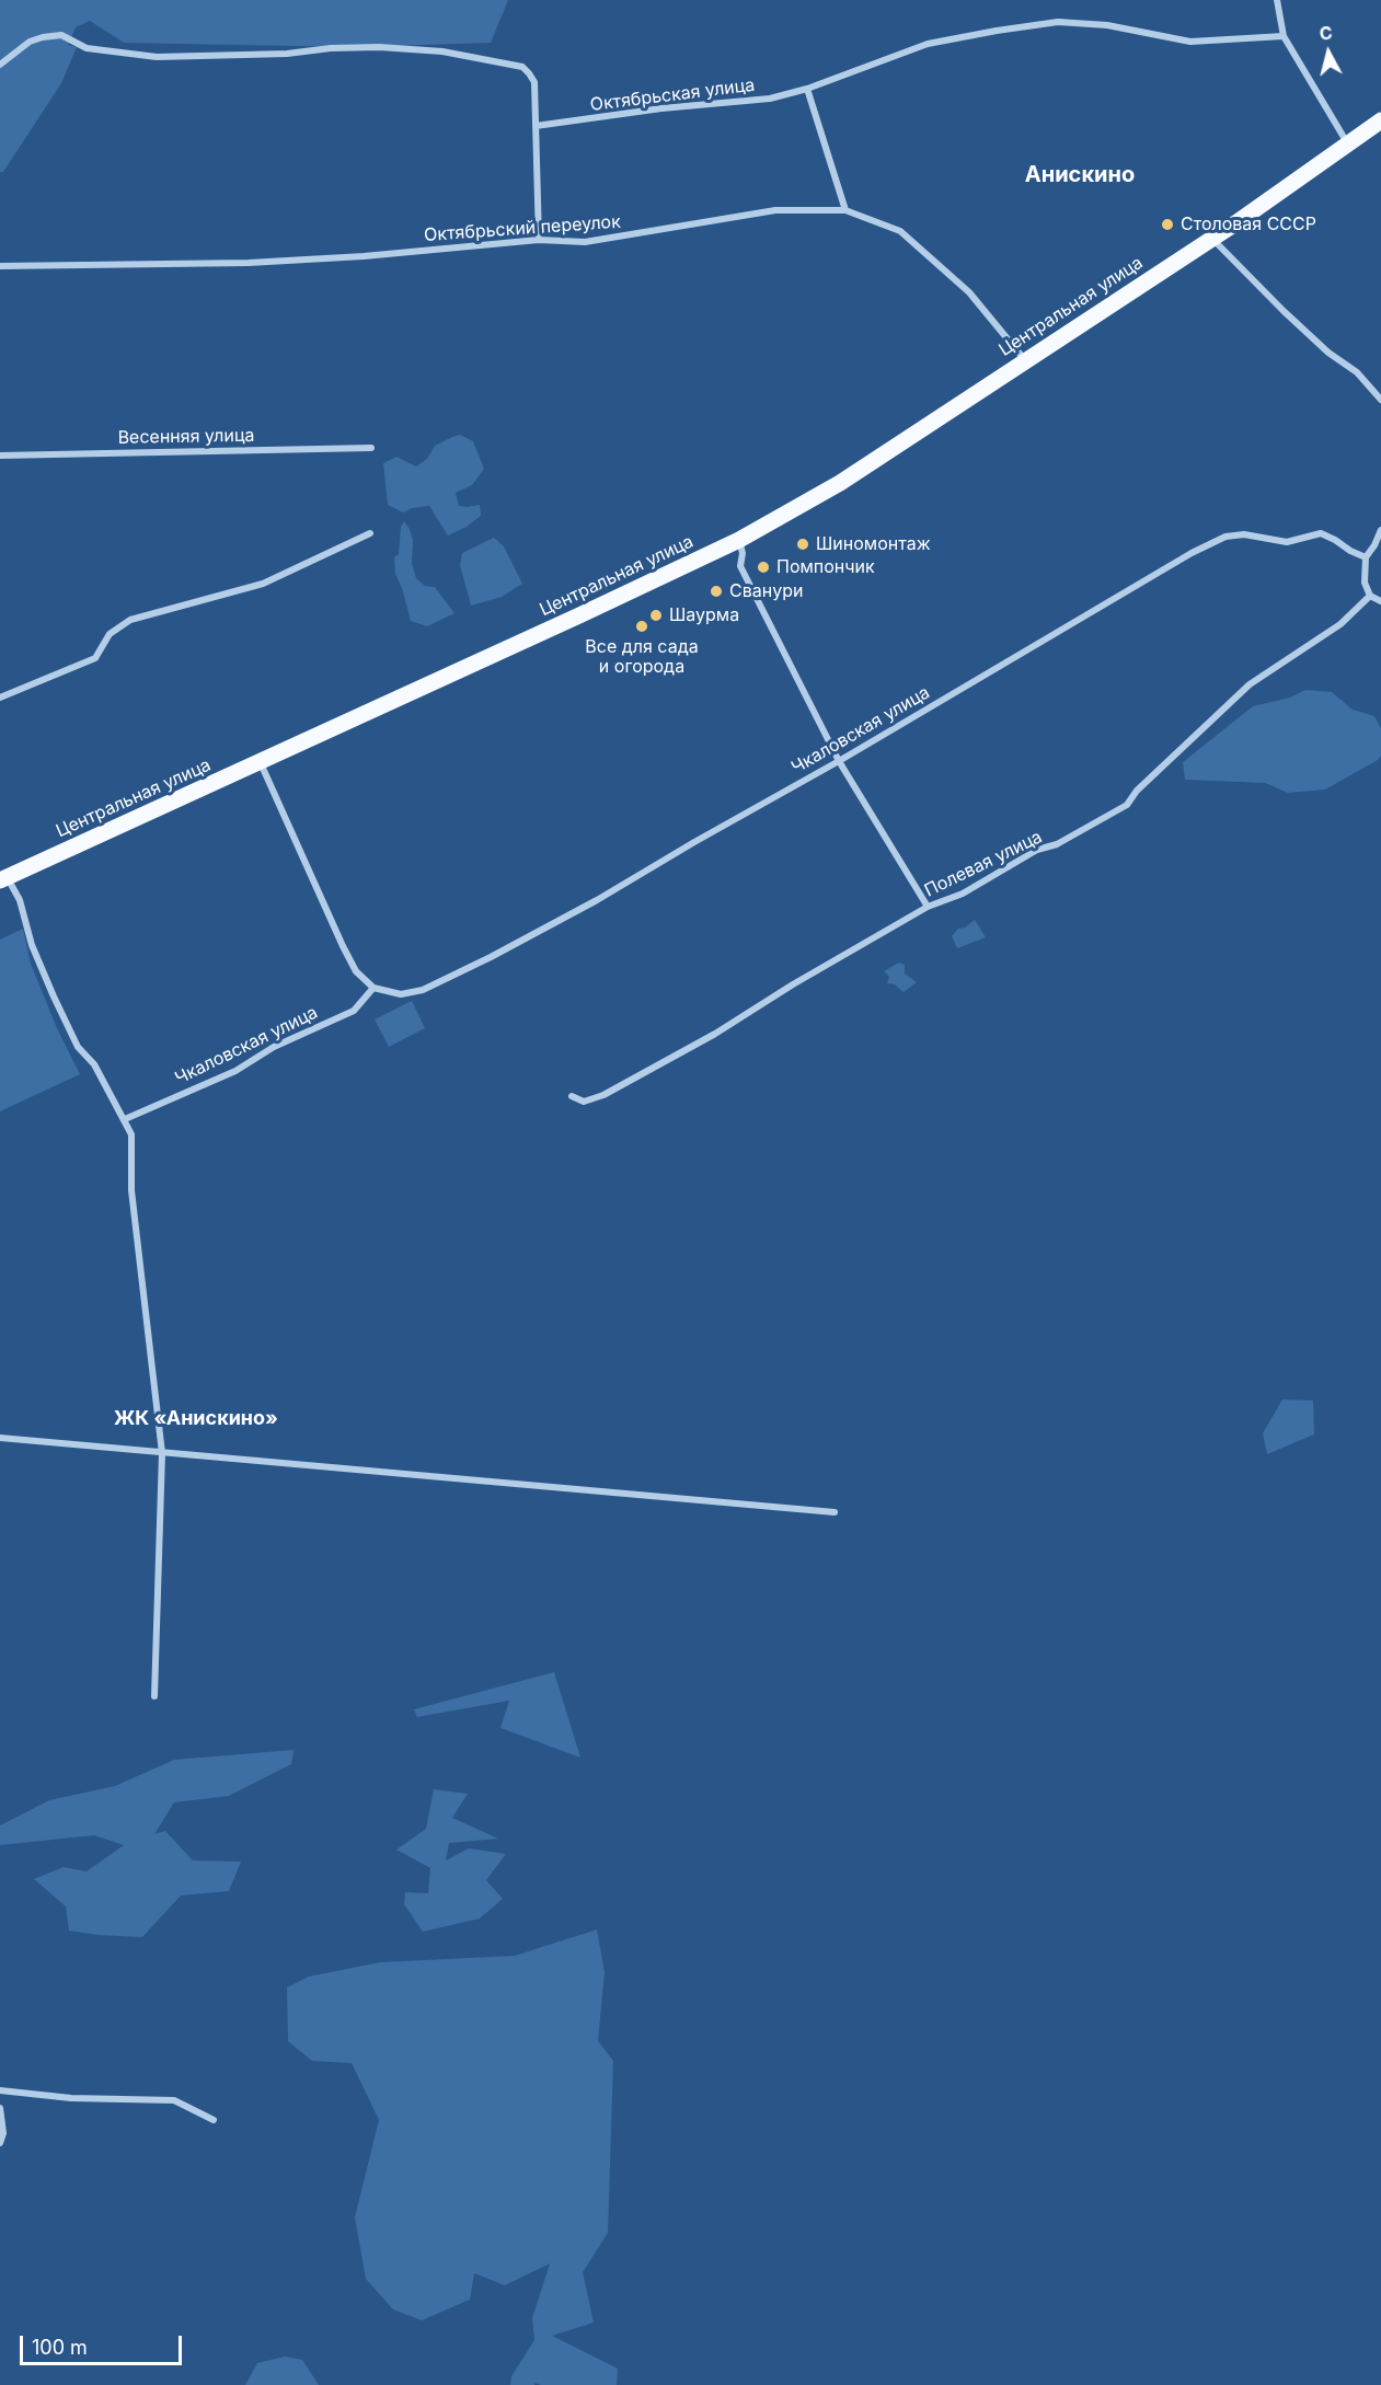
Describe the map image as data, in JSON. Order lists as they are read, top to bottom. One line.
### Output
{"streets":{"main road":["Центральная улица"],"street":["Октябрьская улица","Октябрьский переулок","Весенняя улица","Чкаловская улица","Полевая улица"]},"crossings":[["Октябрьский переулок","Центральная улица"]],"districts":["Анискино","ЖК «Анискино»"],"places":["Столовая СССР","Шиномонтаж","Помпончик","Сванури","Шаурма","Все для сада и огорода"],"scale_bar":"100 m","north":"top"}
